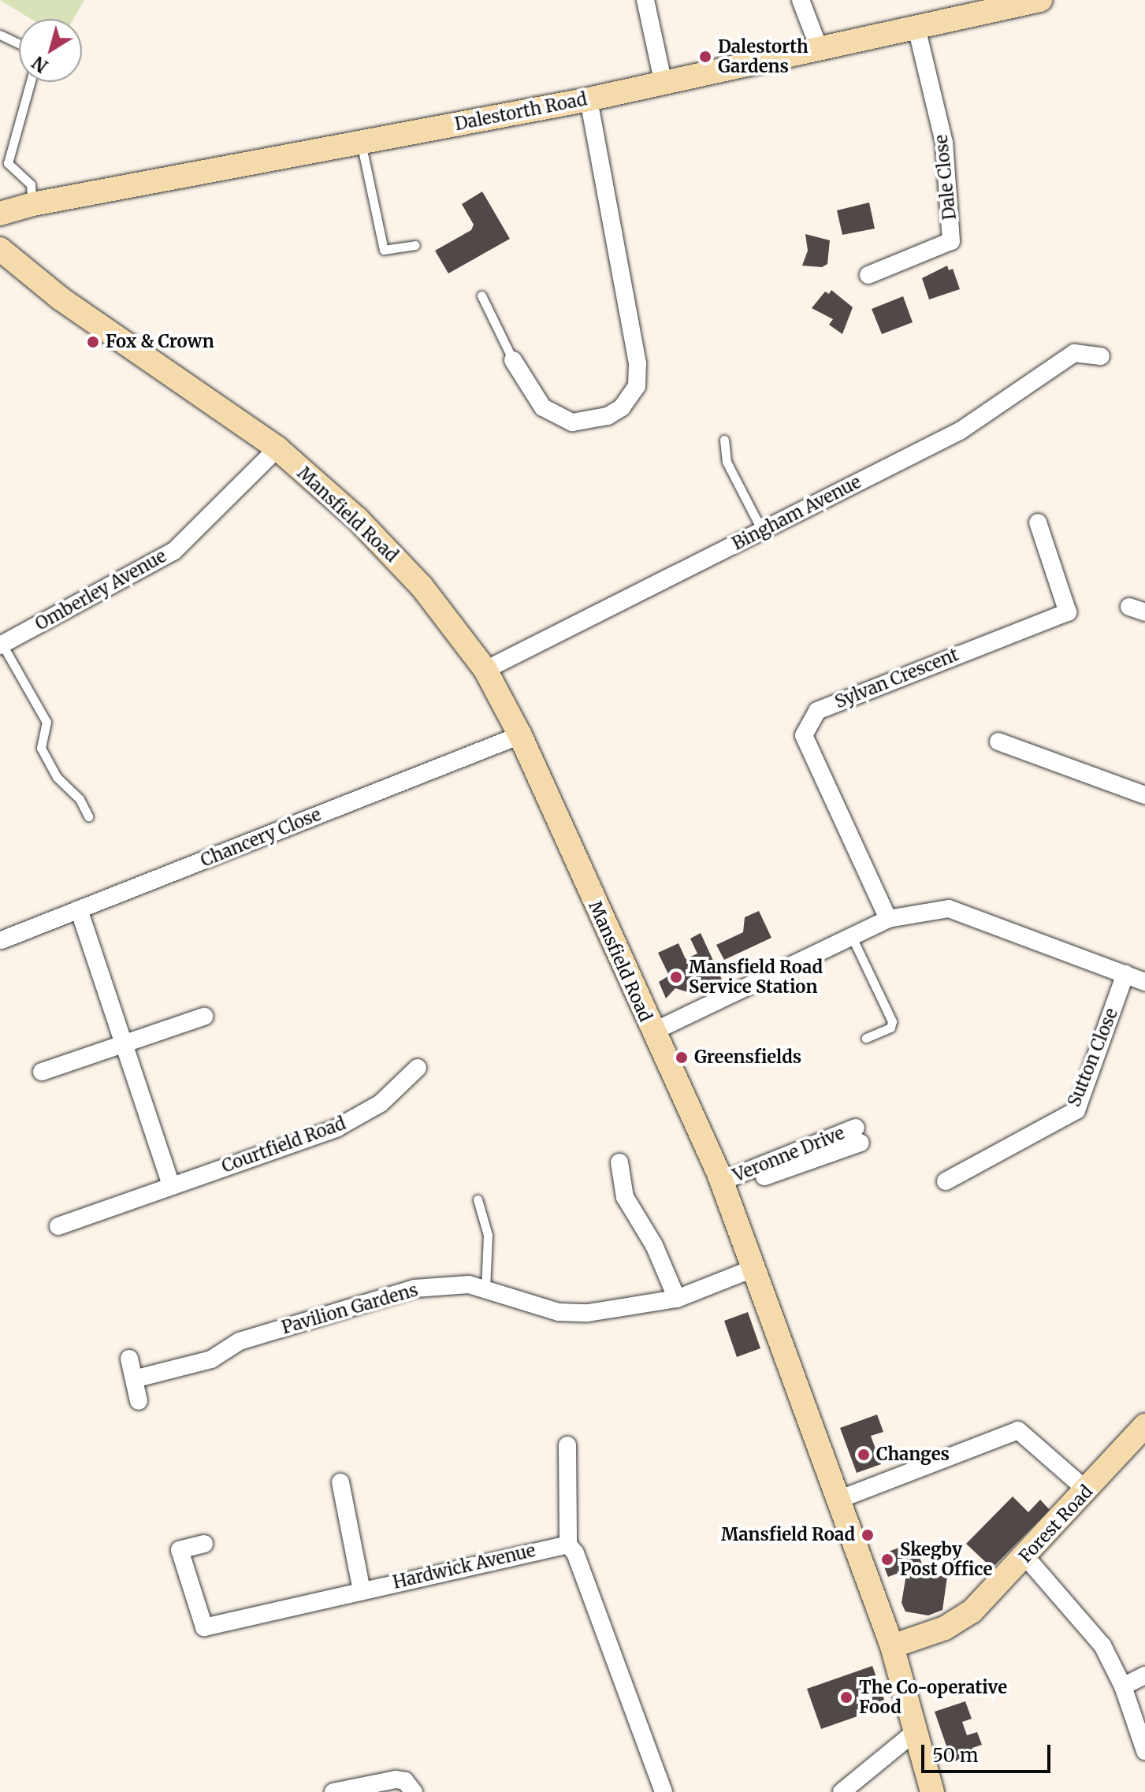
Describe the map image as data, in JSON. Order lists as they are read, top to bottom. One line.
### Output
{"streets":{"main road":["Dalestorth Road","Mansfield Road","Forest Road"],"street":["Dale Close","Bingham Avenue","Omberley Avenue","Sylvan Crescent","Chancery Close","Sutton Close","Courtfield Road","Pavilion Gardens","Hardwick Avenue"]},"crossings":[["Dalestorth Road","Dale Close"],["Bingham Avenue","Mansfield Road"],["Mansfield Road","Omberley Avenue"],["Mansfield Road","Chancery Close"],["Mansfield Road","Pavilion Gardens"],["Mansfield Road","Forest Road"]],"places":["Dalestorth Gardens","Fox & Crown","Mansfield Road Service Station","Greensfields","Changes","Mansfield Road","Skegby Post Office","The Co-operative Food"],"scale_bar":"50 m","north":"bottom left"}
